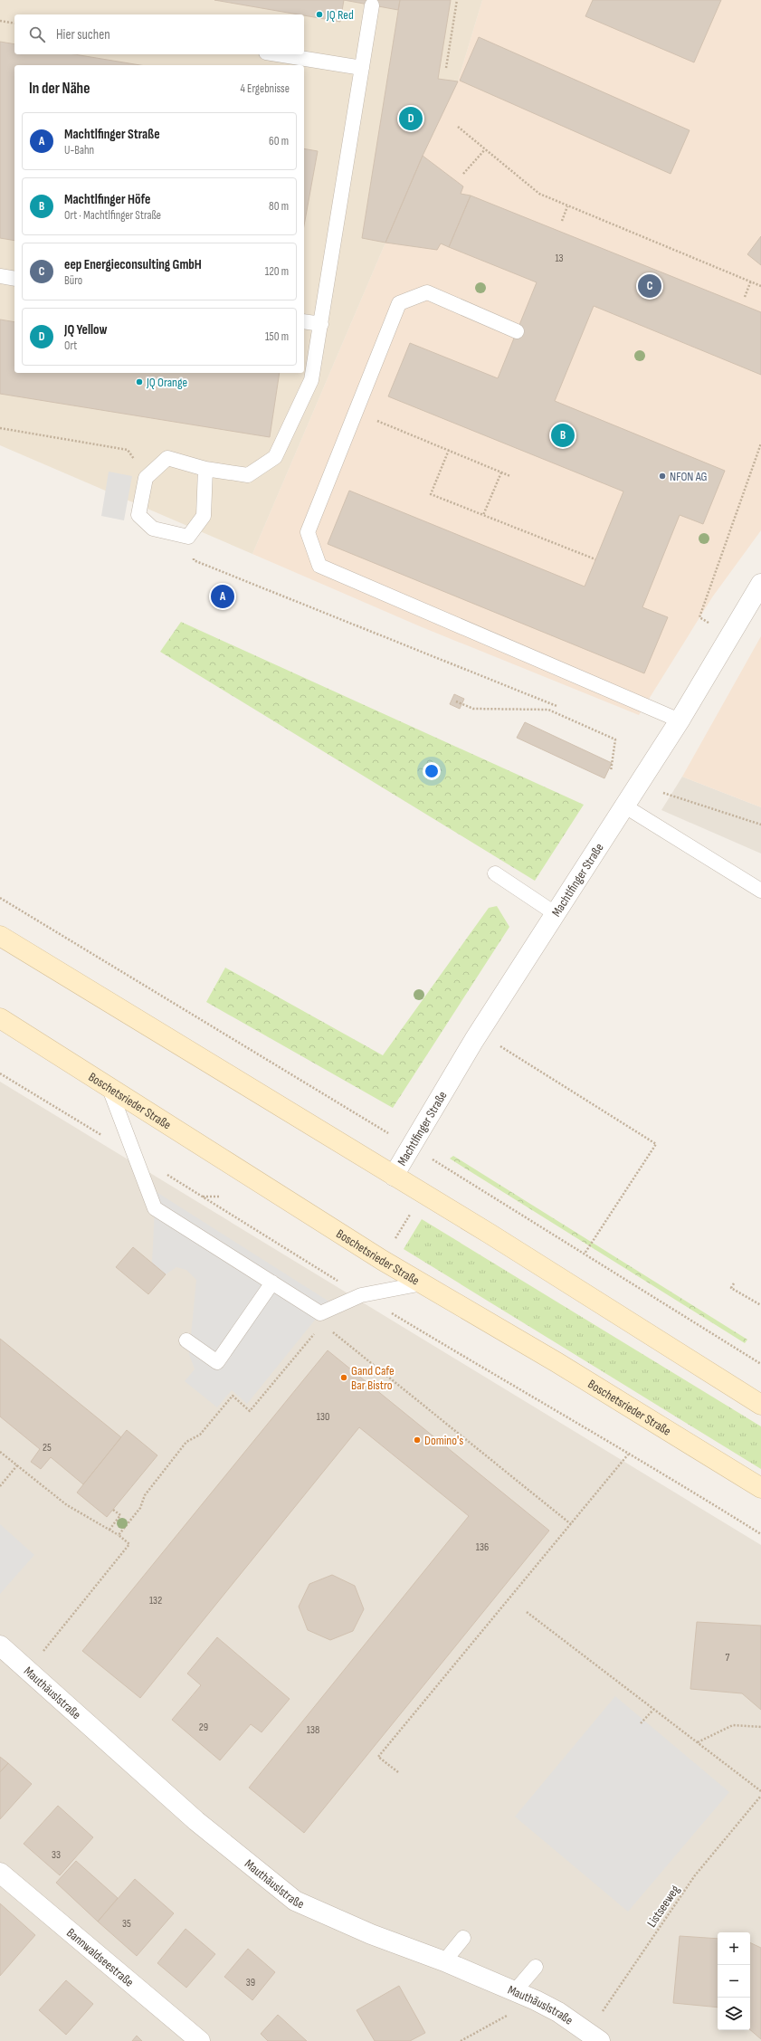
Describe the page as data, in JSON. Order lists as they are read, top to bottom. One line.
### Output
{"streets":{"main road":["Boschetsrieder Straße"],"street":["Machtlfinger Straße","Mauthäuslstraße","Bannwaldseestraße"],"path":["Listseeweg"]},"crossings":[["Mauthäuslstraße","Listseeweg"]],"places":["JQ Red","JQ Orange","NFON AG","Gand Cafe Bar Bistro","Domino's"],"house_numbers":["13","130","25","136","132","7","29","138","33","35","39"],"page":{"search":"Hier suchen","heading":["In der Nähe","4 Ergebnisse"],"pins":["D","C","B","A"],"list":[{"mark":"A","name":"Machtlfinger Straße","note":"U-Bahn","value":"60 m"},{"mark":"B","name":"Machtlfinger Höfe","note":"Ort · Machtlfinger Straße","value":"80 m"},{"mark":"C","name":"eep Energieconsulting GmbH","note":"Büro","value":"120 m"},{"mark":"D","name":"JQ Yellow","note":"Ort","value":"150 m"}],"map_buttons":["+","−"]}}
